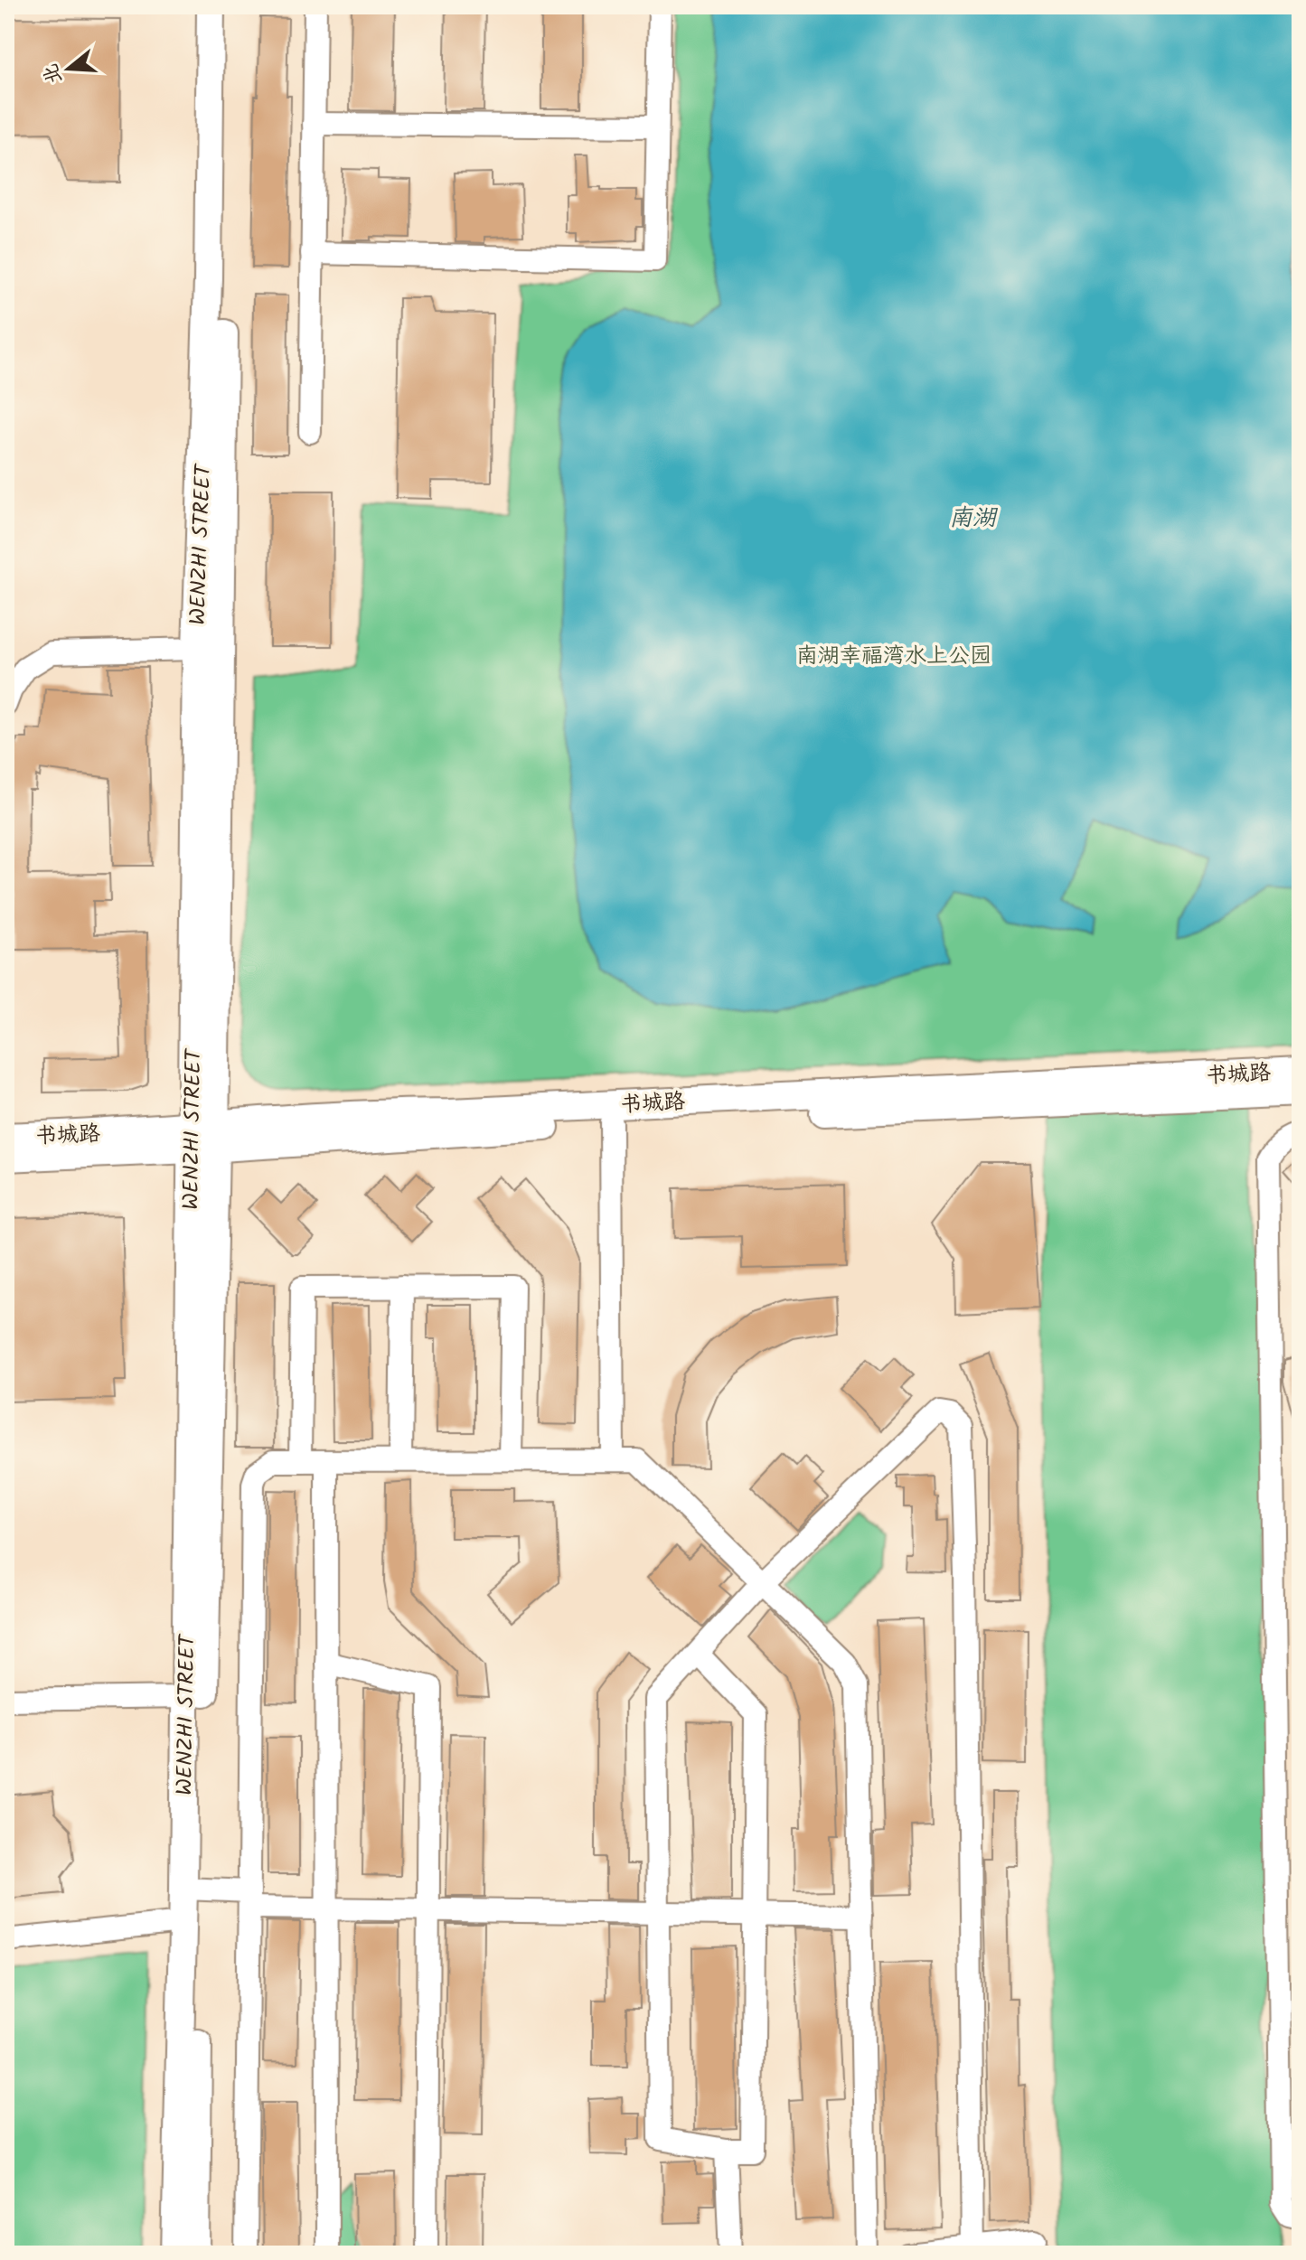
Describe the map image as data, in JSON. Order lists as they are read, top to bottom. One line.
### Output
{"streets":{"main road":["WENZHI STREET","书城路"]},"crossings":[["WENZHI STREET","书城路"]],"water":["南湖"],"parks":["南湖幸福湾水上公园"],"north":"left"}
